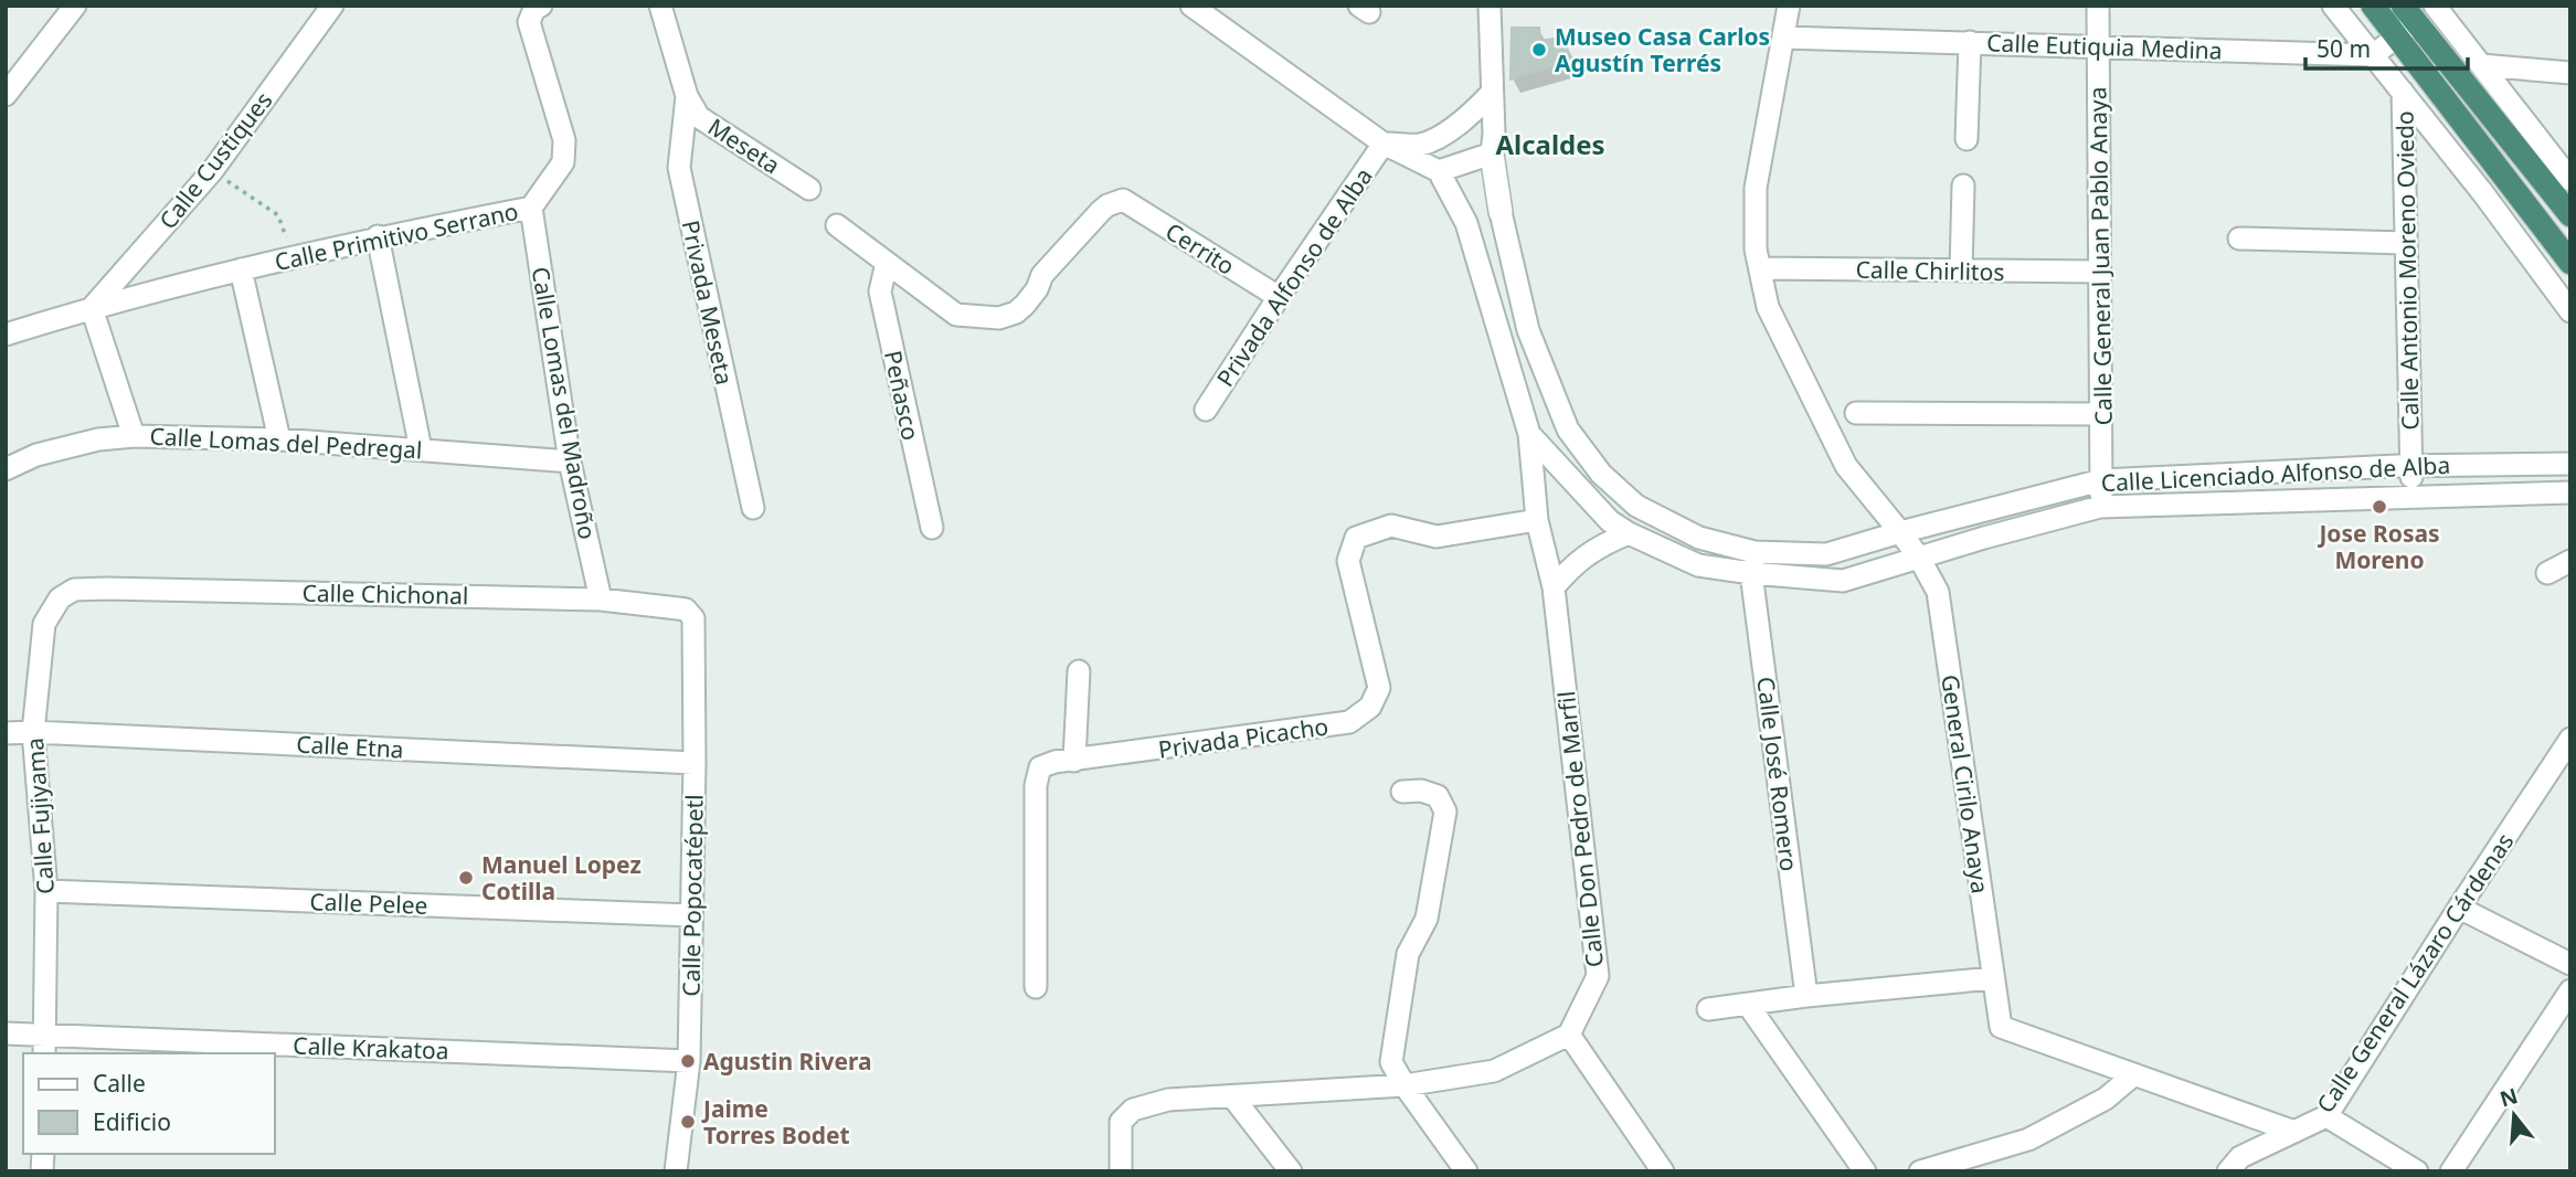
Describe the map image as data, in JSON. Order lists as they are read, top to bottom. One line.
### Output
{"streets":{"street":["Calle Eutiquia Medina","Meseta","Calle Custiques","Calle Primitivo Serrano","Cerrito","Calle General Juan Pablo Anaya","Calle Chirlitos","Calle Antonio Moreno Oviedo","Privada Alfonso de Alba","Privada Meseta","Peñasco","Calle Lomas del Madroño","Calle Lomas del Pedregal","Calle Licenciado Alfonso de Alba","Calle Chichonal","Privada Picacho","Calle Etna","Calle José Romero","General Cirilo Anaya","Calle Fujiyama","Calle Don Pedro de Marfil","Calle Popocatépetl","Calle Pelee","Calle General Lázaro Cárdenas","Calle Krakatoa"]},"crossings":[["Calle Eutiquia Medina","Calle General Juan Pablo Anaya"],["Calle Eutiquia Medina","General Cirilo Anaya"],["Meseta","Privada Meseta"],["Calle Custiques","Calle Primitivo Serrano"],["Calle Primitivo Serrano","Calle Lomas del Madroño"],["Cerrito","Privada Alfonso de Alba"],["Cerrito","Peñasco"],["Calle General Juan Pablo Anaya","Calle Chirlitos"],["Calle General Juan Pablo Anaya","Calle Licenciado Alfonso de Alba"],["Calle Chirlitos","General Cirilo Anaya"],["Calle Antonio Moreno Oviedo","Calle Licenciado Alfonso de Alba"],["Calle Lomas del Madroño","Calle Lomas del Pedregal"],["Calle Lomas del Madroño","Calle Chichonal"],["Calle Licenciado Alfonso de Alba","Calle José Romero"],["Calle Licenciado Alfonso de Alba","General Cirilo Anaya"],["Calle Licenciado Alfonso de Alba","Calle Don Pedro de Marfil"],["Calle Chichonal","Calle Fujiyama"],["Calle Chichonal","Calle Popocatépetl"],["Privada Picacho","Calle Don Pedro de Marfil"],["Calle Etna","Calle Fujiyama"],["Calle Etna","Calle Popocatépetl"],["Calle Fujiyama","Calle Pelee"],["Calle Fujiyama","Calle Krakatoa"],["Calle Popocatépetl","Calle Pelee"],["Calle Popocatépetl","Calle Krakatoa"]],"districts":["Alcaldes"],"places":["Museo Casa Carlos Agustín Terrés","Jose Rosas Moreno","Manuel Lopez Cotilla","Agustin Rivera","Jaime Torres Bodet"],"legend":["Calle","Edificio"],"scale_bar":"50 m","north":"top"}
